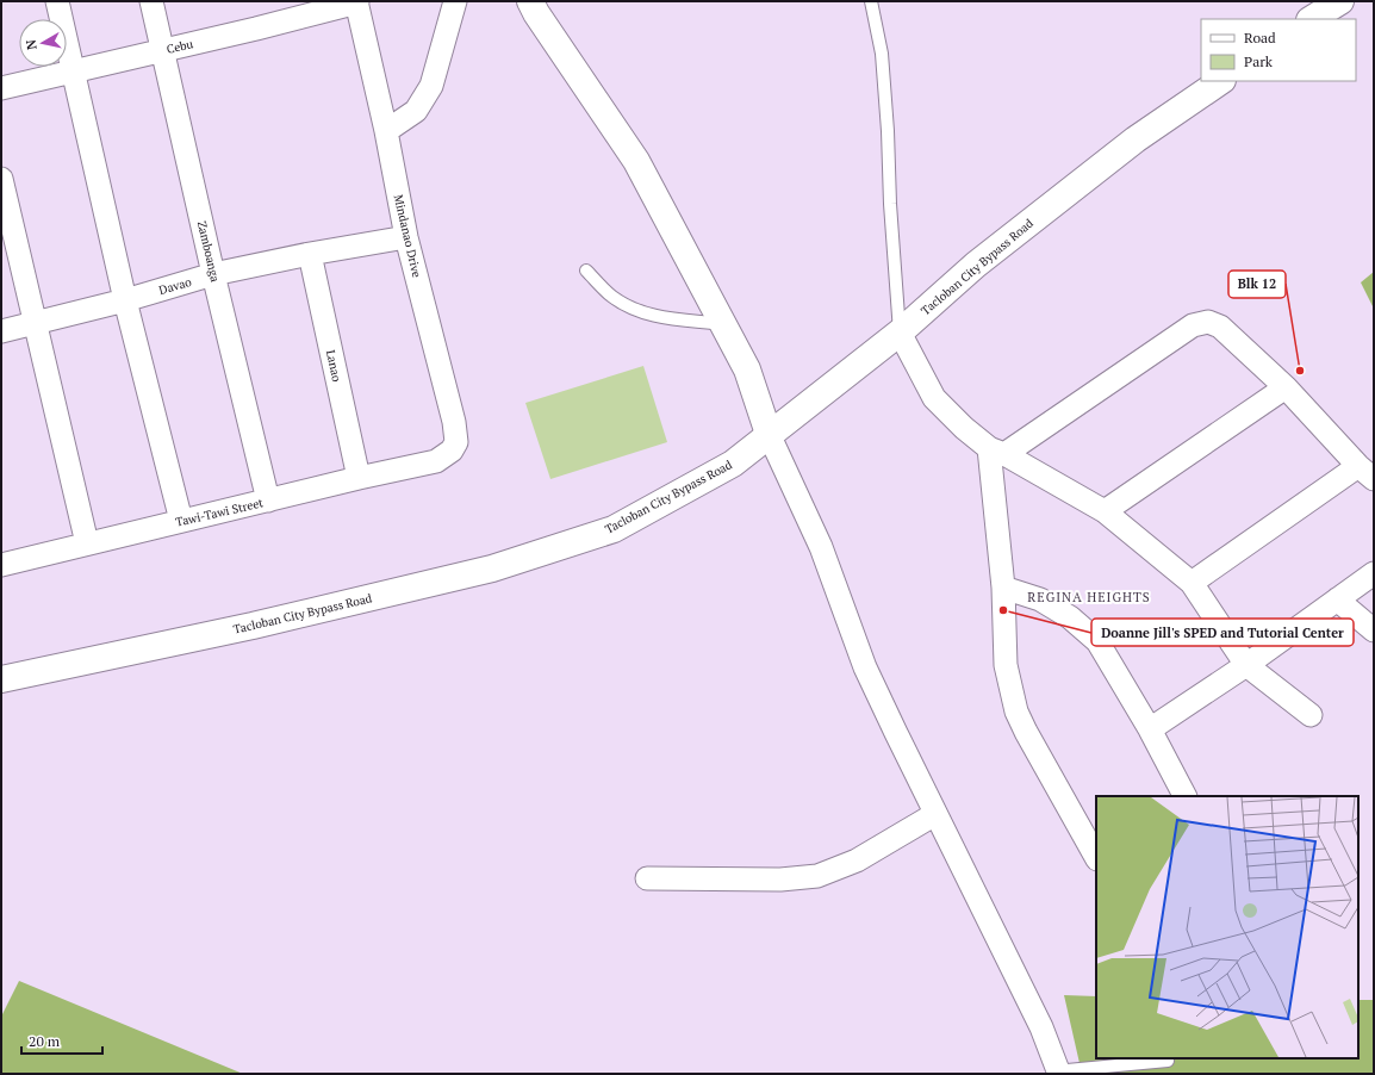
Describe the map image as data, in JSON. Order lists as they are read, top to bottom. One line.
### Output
{"streets":{"main road":["Tacloban City Bypass Road"],"street":["Cebu","Mindanao Drive","Zamboanga","Davao","Lanao","Tawi-Tawi Street"]},"crossings":[["Cebu","Mindanao Drive"],["Cebu","Zamboanga"],["Mindanao Drive","Davao"],["Mindanao Drive","Tawi-Tawi Street"],["Zamboanga","Davao"],["Zamboanga","Tawi-Tawi Street"],["Davao","Lanao"],["Lanao","Tawi-Tawi Street"]],"districts":["REGINA HEIGHTS"],"places":["Blk 12","Doanne Jill's SPED and Tutorial Center"],"legend":["Road","Park"],"scale_bar":"20 m","north":"left"}
